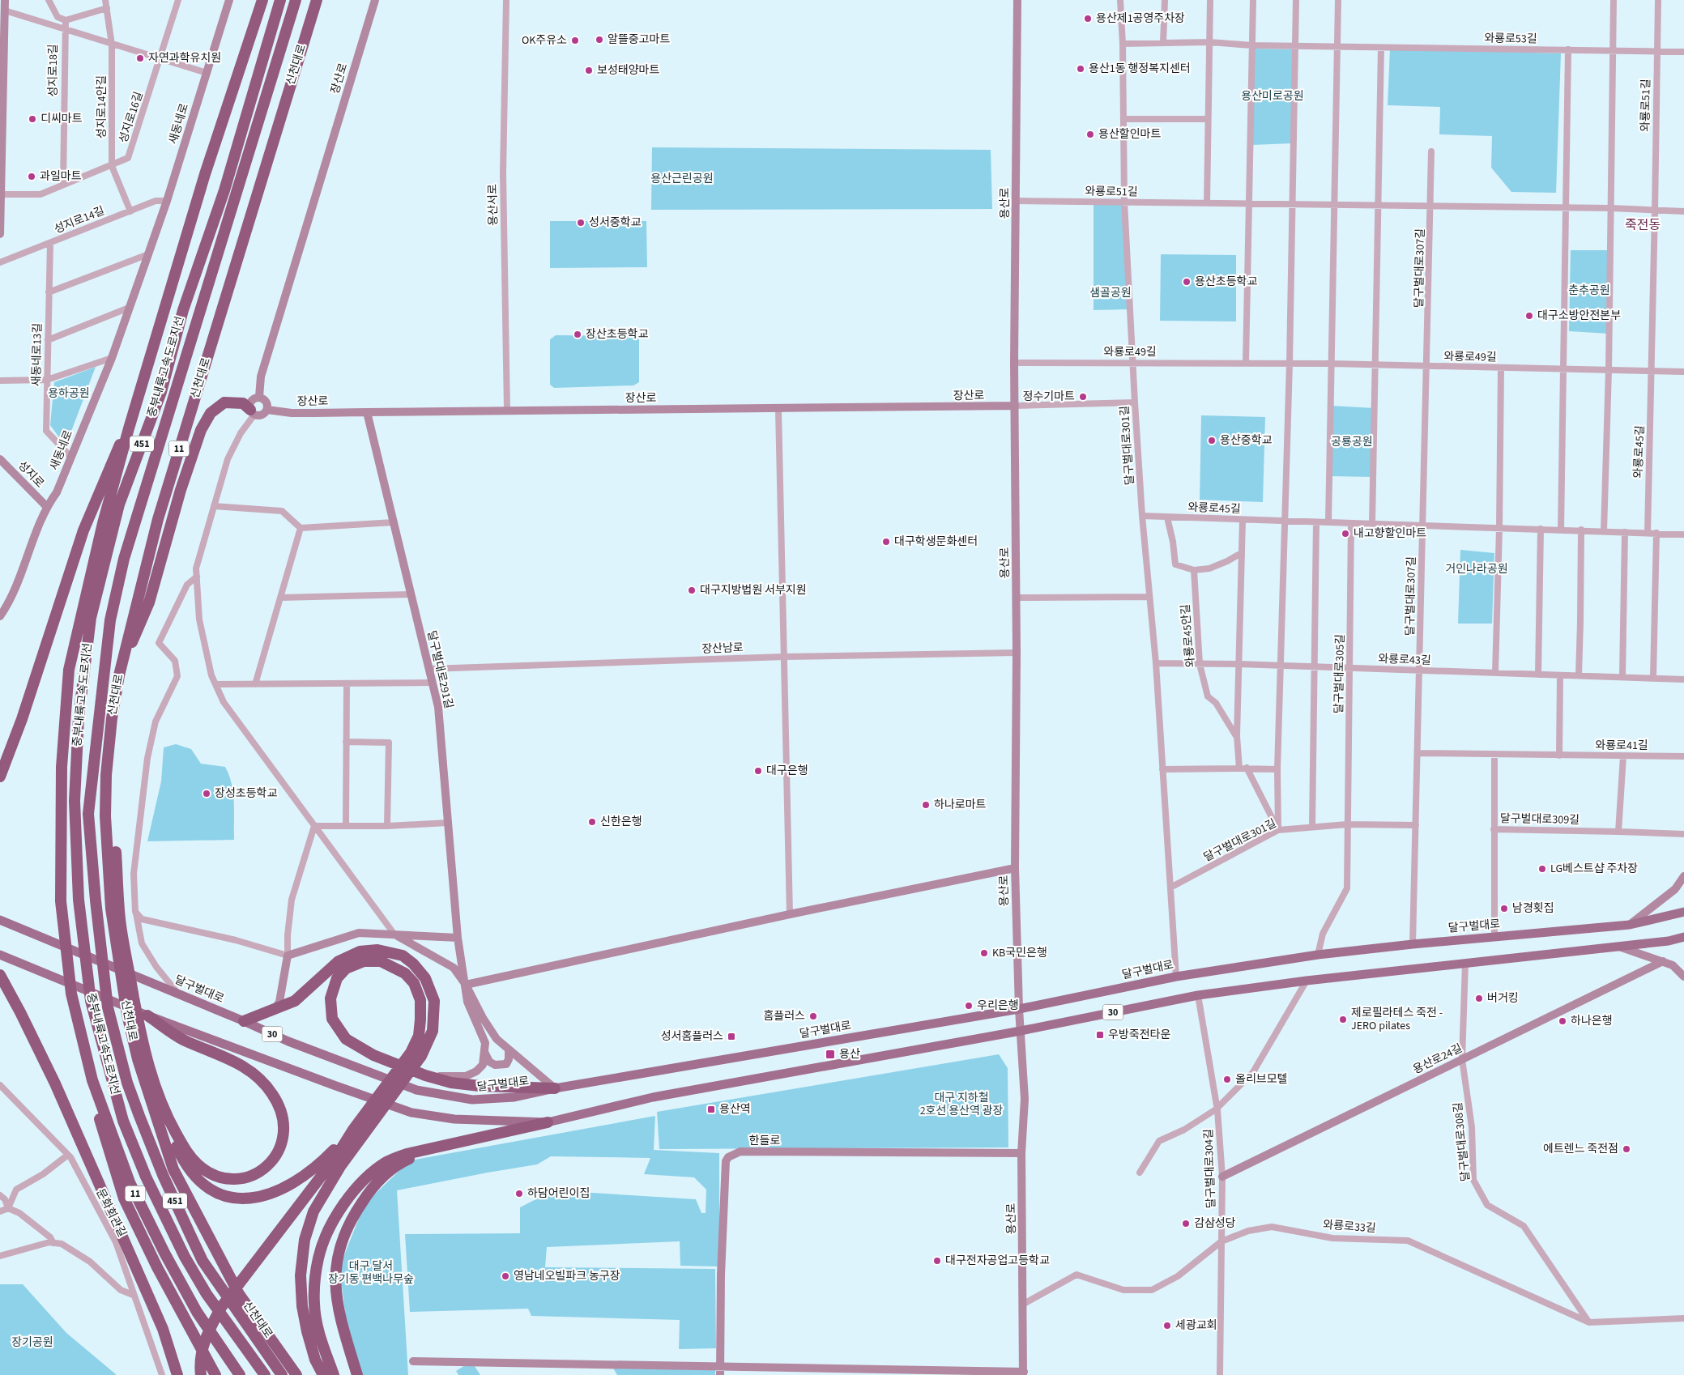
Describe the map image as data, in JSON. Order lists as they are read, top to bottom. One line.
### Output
{"streets":{"highway":["신천대로","중부내륙고속도로지선","451","11"],"main road":["달구벌대로","30"],"street":["와룡로53길","성지로18길","장산로","와룡로51길","성지로14안길","성지로16길","새동네로","용산로","용산서로","성지로14길","달구벌대로307길","와룡로49길","새동네로13길","달구벌대로301길","와룡로45길","성지로","와룡로45안길","장산남로","와룡로43길","달구벌대로291길","달구벌대로305길","와룡로41길","달구벌대로309길","용산로24길","한들로","달구벌대로308길","달구벌대로304길","문화회관길","와룡로33길"]},"crossings":[["와룡로53길","와룡로51길"],["와룡로53길","달구벌대로301길"],["성지로18길","성지로14안길"],["성지로18길","성지로16길"],["성지로18길","새동네로"],["장산로","용산로"],["장산로","용산서로"],["장산로","달구벌대로291길"],["와룡로51길","용산로"],["와룡로51길","달구벌대로307길"],["와룡로51길","달구벌대로301길"],["성지로14안길","성지로16길"],["성지로14안길","성지로14길"],["새동네로","성지로14길"],["새동네로","새동네로13길"],["새동네로","성지로"],["용산로","와룡로49길"],["용산로","장산남로"],["용산로","달구벌대로"],["용산로","30"],["용산로","한들로"],["용산로","와룡로33길"],["성지로14길","새동네로13길"],["달구벌대로307길","와룡로49길"],["달구벌대로307길","와룡로45길"],["달구벌대로307길","와룡로43길"],["달구벌대로307길","와룡로41길"],["달구벌대로307길","달구벌대로"],["와룡로49길","달구벌대로301길"],["와룡로49길","와룡로45길"],["달구벌대로301길","와룡로45길"],["달구벌대로301길","와룡로43길"],["달구벌대로301길","달구벌대로305길"],["달구벌대로301길","달구벌대로"],["와룡로45길","달구벌대로305길"],["와룡로45안길","와룡로43길"],["장산남로","달구벌대로291길"],["와룡로43길","달구벌대로305길"],["달구벌대로305길","달구벌대로"],["달구벌대로309길","달구벌대로"],["30","달구벌대로308길"],["30","달구벌대로304길"],["용산로24길","달구벌대로308길"],["용산로24길","달구벌대로304길"],["달구벌대로308길","와룡로33길"],["달구벌대로304길","와룡로33길"]],"districts":["죽전동"],"parks":["용산미로공원","용산근린공원","춘추공원","샘골공원","용하공원","공룡공원","거인나라공원","대구 지하철 2호선 용산역 광장","대구 달서 장기동 편백나무숲","장기공원"],"places":{"other":["용산제1공영주차장","알뜰중고마트","OK주유소","자연과학유치원","용산1동 행정복지센터","보성태양마트","디씨마트","용산할인마트","과일마트","성서중학교","용산초등학교","대구소방안전본부","장산초등학교","정수기마트","용산중학교","내고향할인마트","대구학생문화센터","대구지방법원 서부지원","대구은행","장성초등학교","하나로마트","신한은행","LG베스트샵 주차장","남경횟집","KB국민은행","버거킹","우리은행","홈플러스","제로필라테스 죽전 - JERO pilates","하나은행","올리브모텔","에트렌느 죽전점","하담어린이집","감삼성당","대구전자공업고등학교","영남네오빌파크 농구장","세광교회"],"transit":["우방죽전타운","성서홈플러스","용산","용산역"]}}
